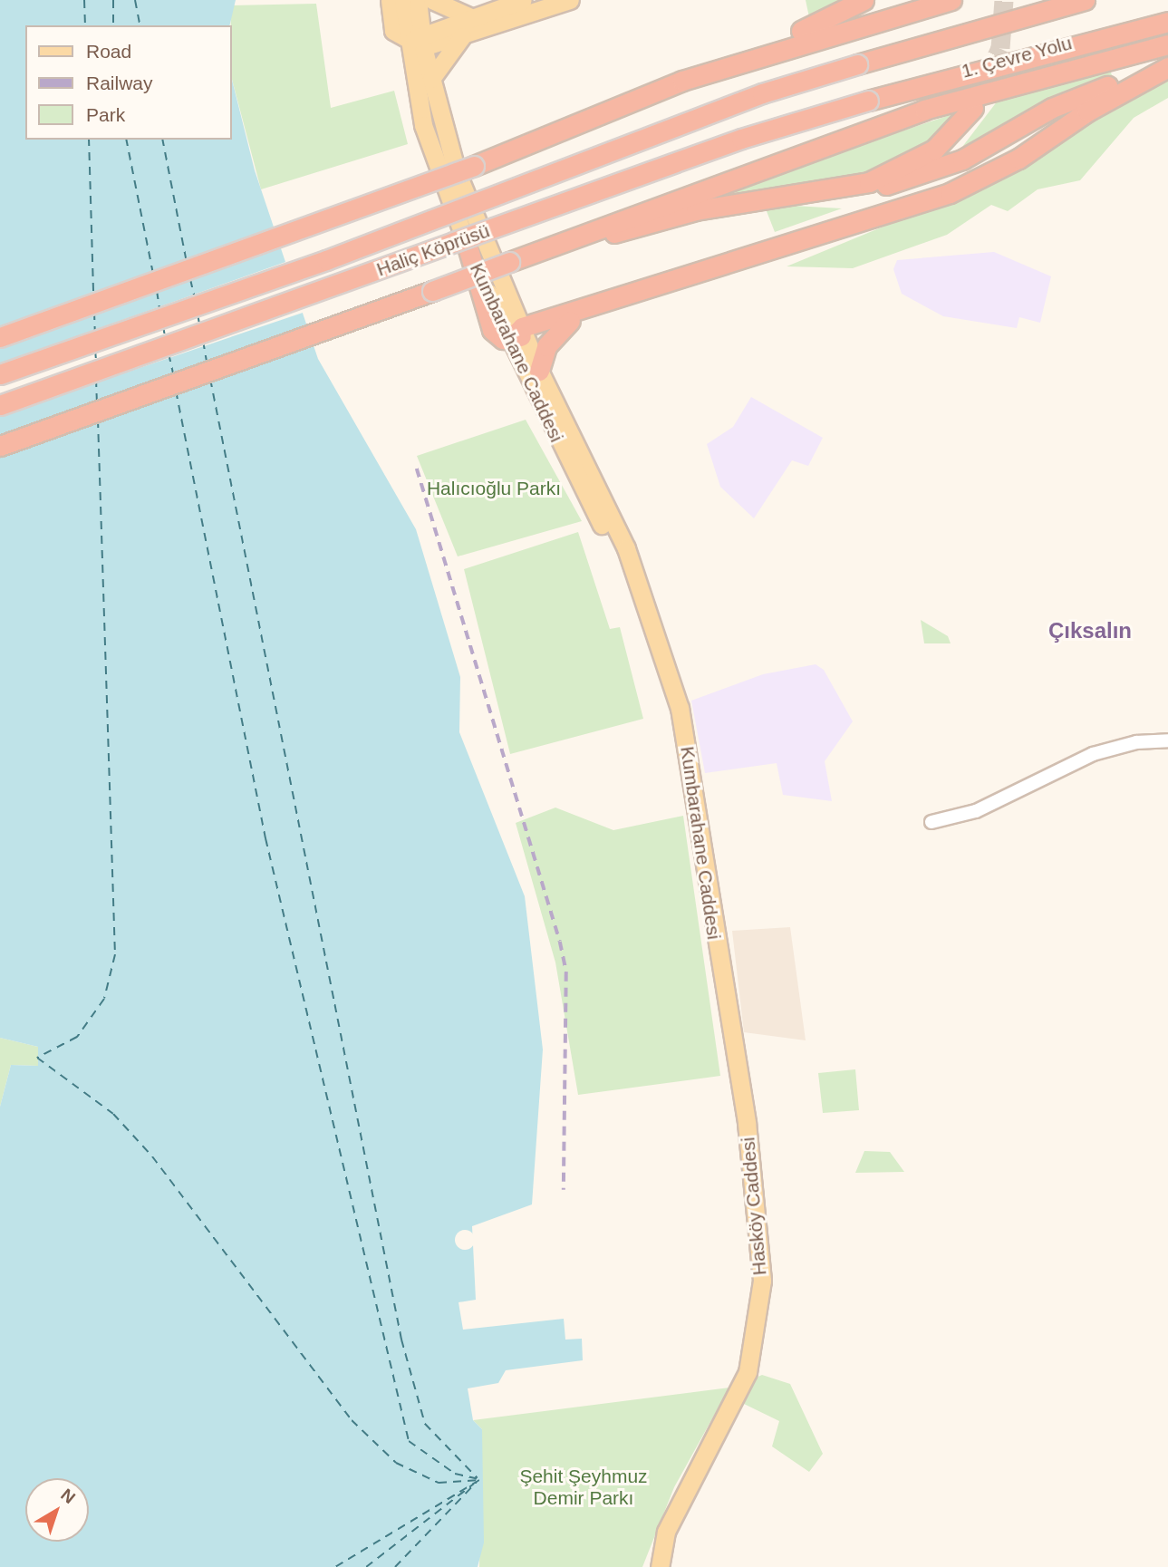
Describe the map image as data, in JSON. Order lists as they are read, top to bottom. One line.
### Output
{"streets":{"highway":["1. Çevre Yolu","Haliç Köprüsü"],"main road":["Kumbarahane Caddesi","Hasköy Caddesi"]},"crossings":[["1. Çevre Yolu","Haliç Köprüsü"],["Kumbarahane Caddesi","Hasköy Caddesi"]],"districts":["Çıksalın"],"parks":["Halıcıoğlu Parkı","Şehit Şeyhmuz Demir Parkı"],"legend":["Road","Railway","Park"],"north":"top right"}
